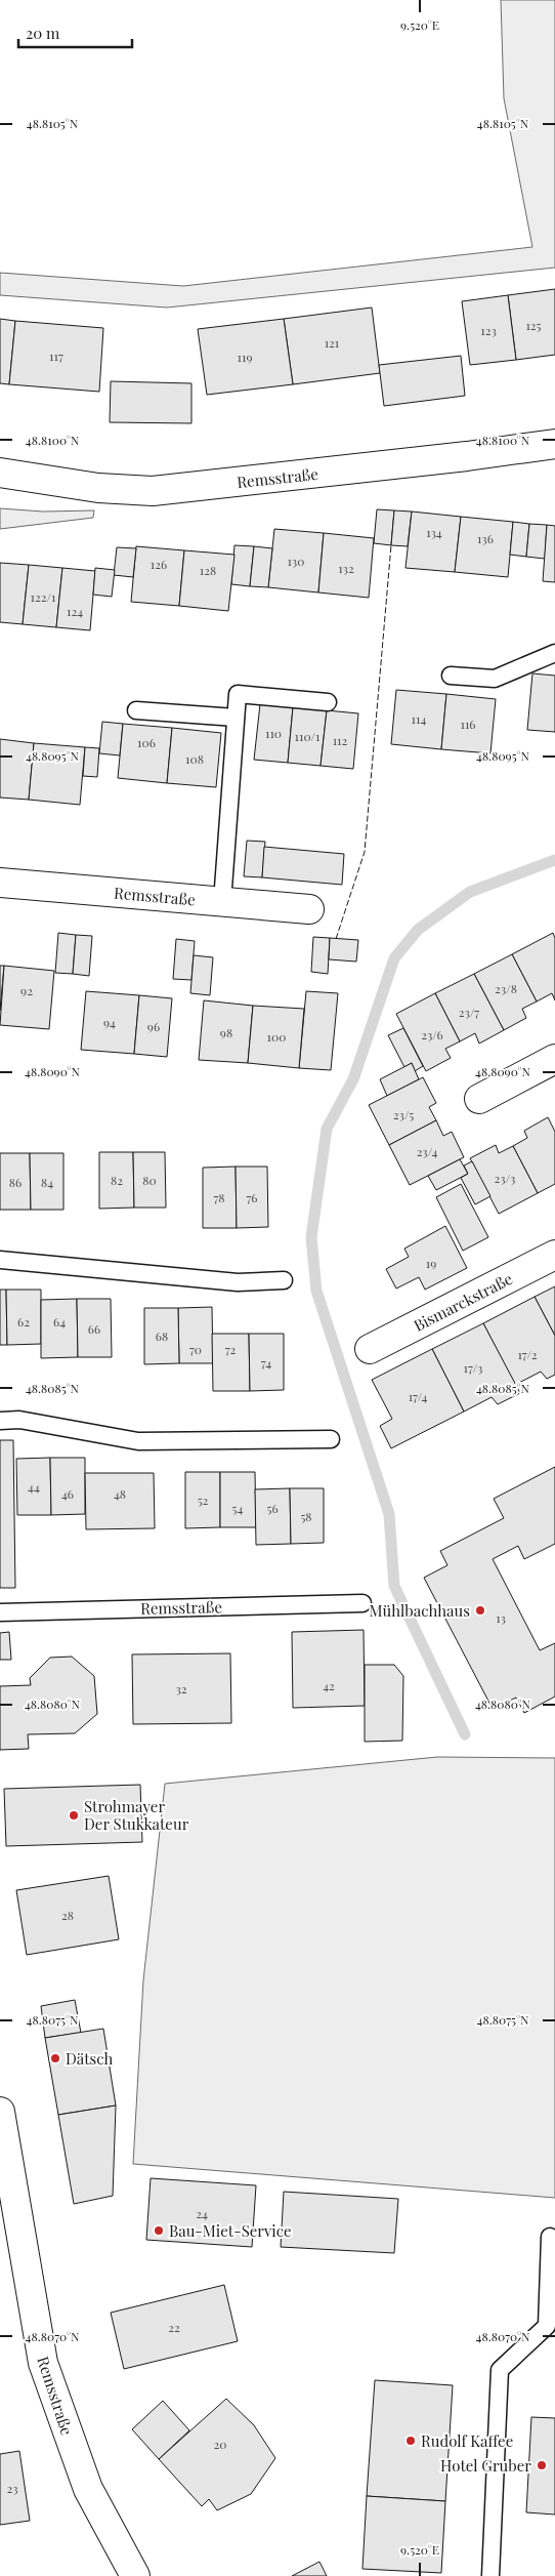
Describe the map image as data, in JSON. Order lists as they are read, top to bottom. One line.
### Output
{"streets":{"street":["Remsstraße","Bismarckstraße"]},"places":["Mühlbachhaus","Strohmayer Der Stukkateur","Dätsch","Bau-Miet-Service","Rudolf Kaffee","Hotel Gruber"],"house_numbers":["125","123","121","117","119","134","136","130","126","132","128","122/1","124","114","116","110","110/1","112","106","108","23/8","92","23/7","94","96","98","23/6","100","23/5","23/4","23/3","82","80","86","84","78","76","19","62","64","66","68","70","72","17/2","74","17/3","17/4","44","46","48","52","54","56","58","13","42","32","28","24","22","20","23"],"scale_bar":"20 m","coordinates":["9.520°E","48.8105°N","48.8100°N","48.8095°N","48.8090°N","48.8085°N","48.8080°N","48.8075°N","48.8070°N"]}
